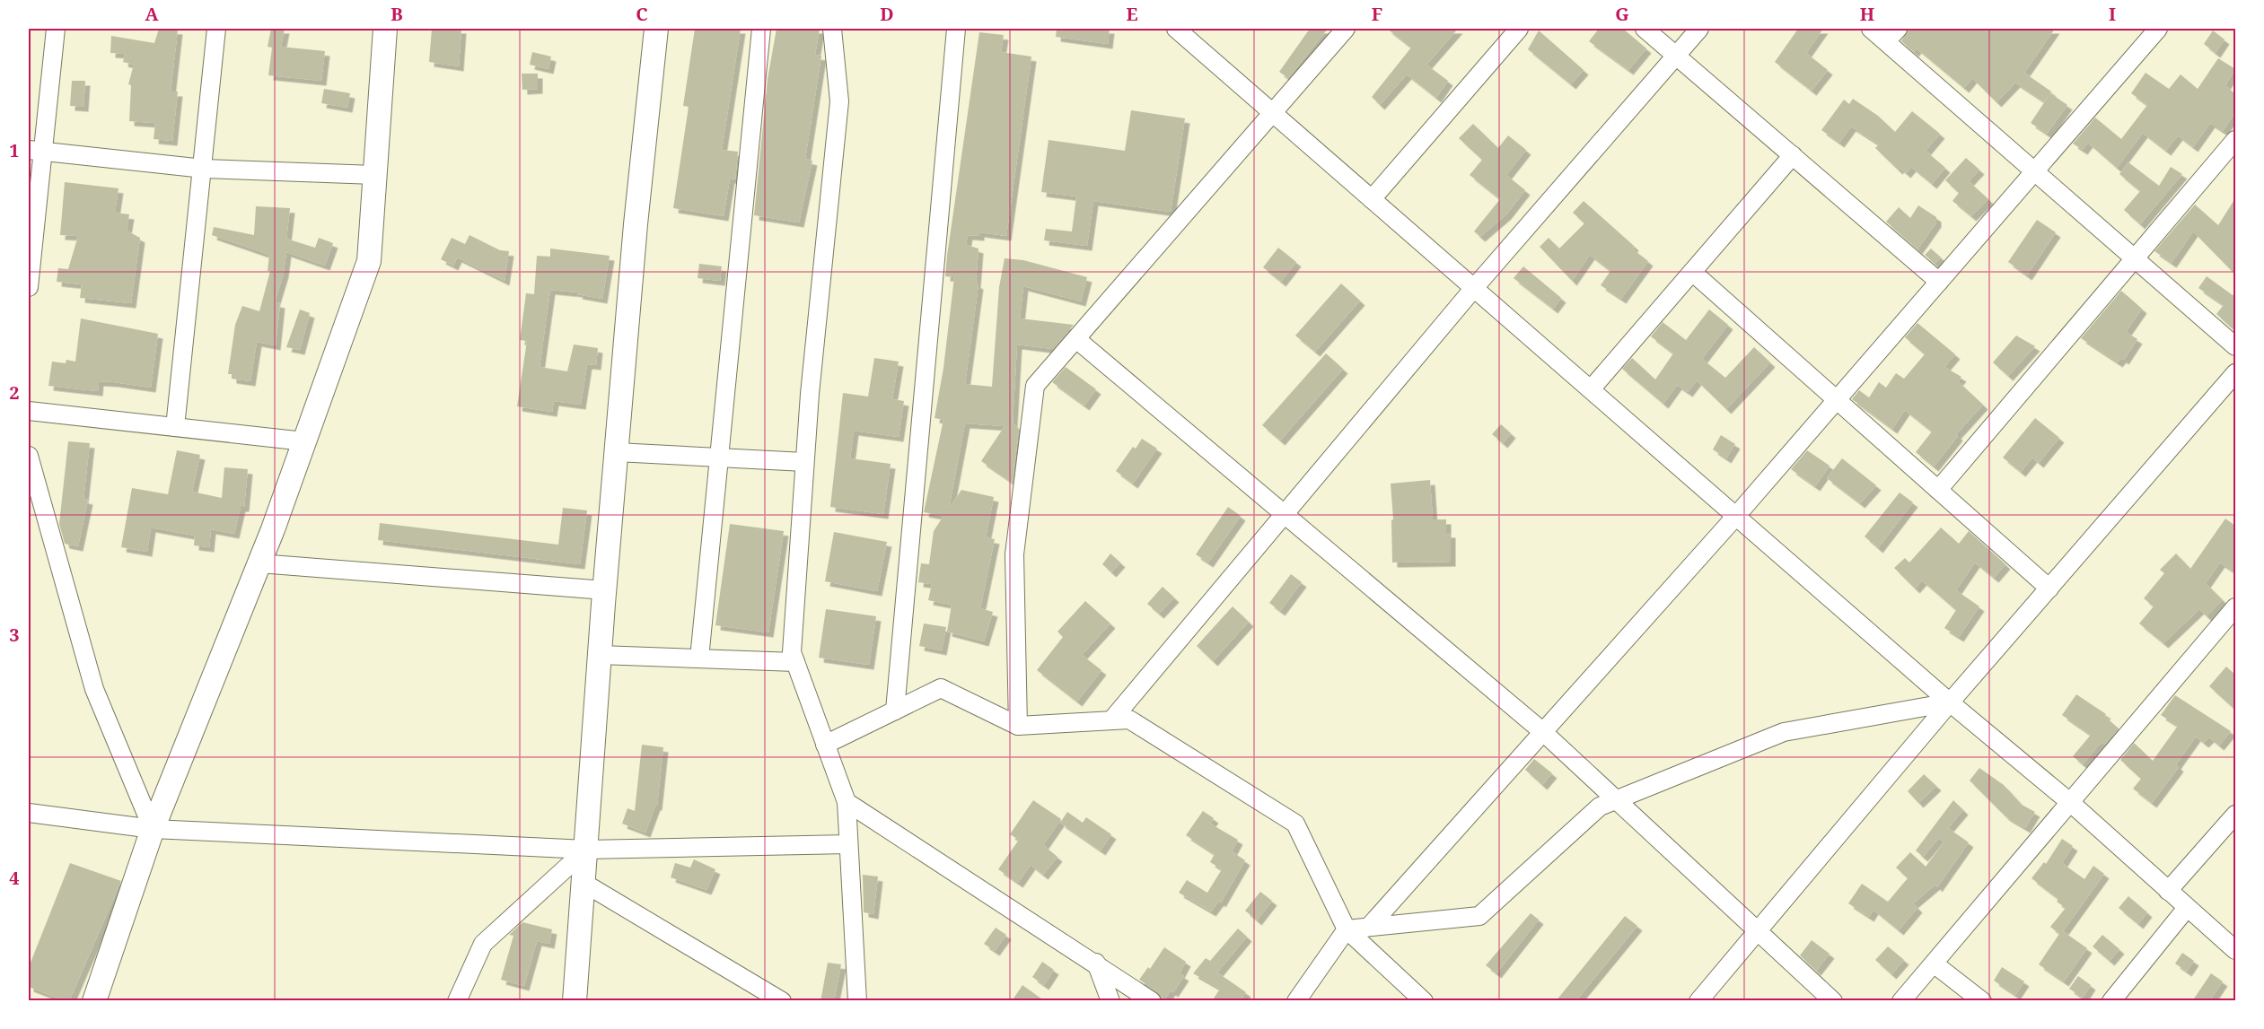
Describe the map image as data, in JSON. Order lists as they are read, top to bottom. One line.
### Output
{"grid":{"columns":["A","B","C","D","E","F","G","H","I"],"rows":["1","2","3","4"]}}
